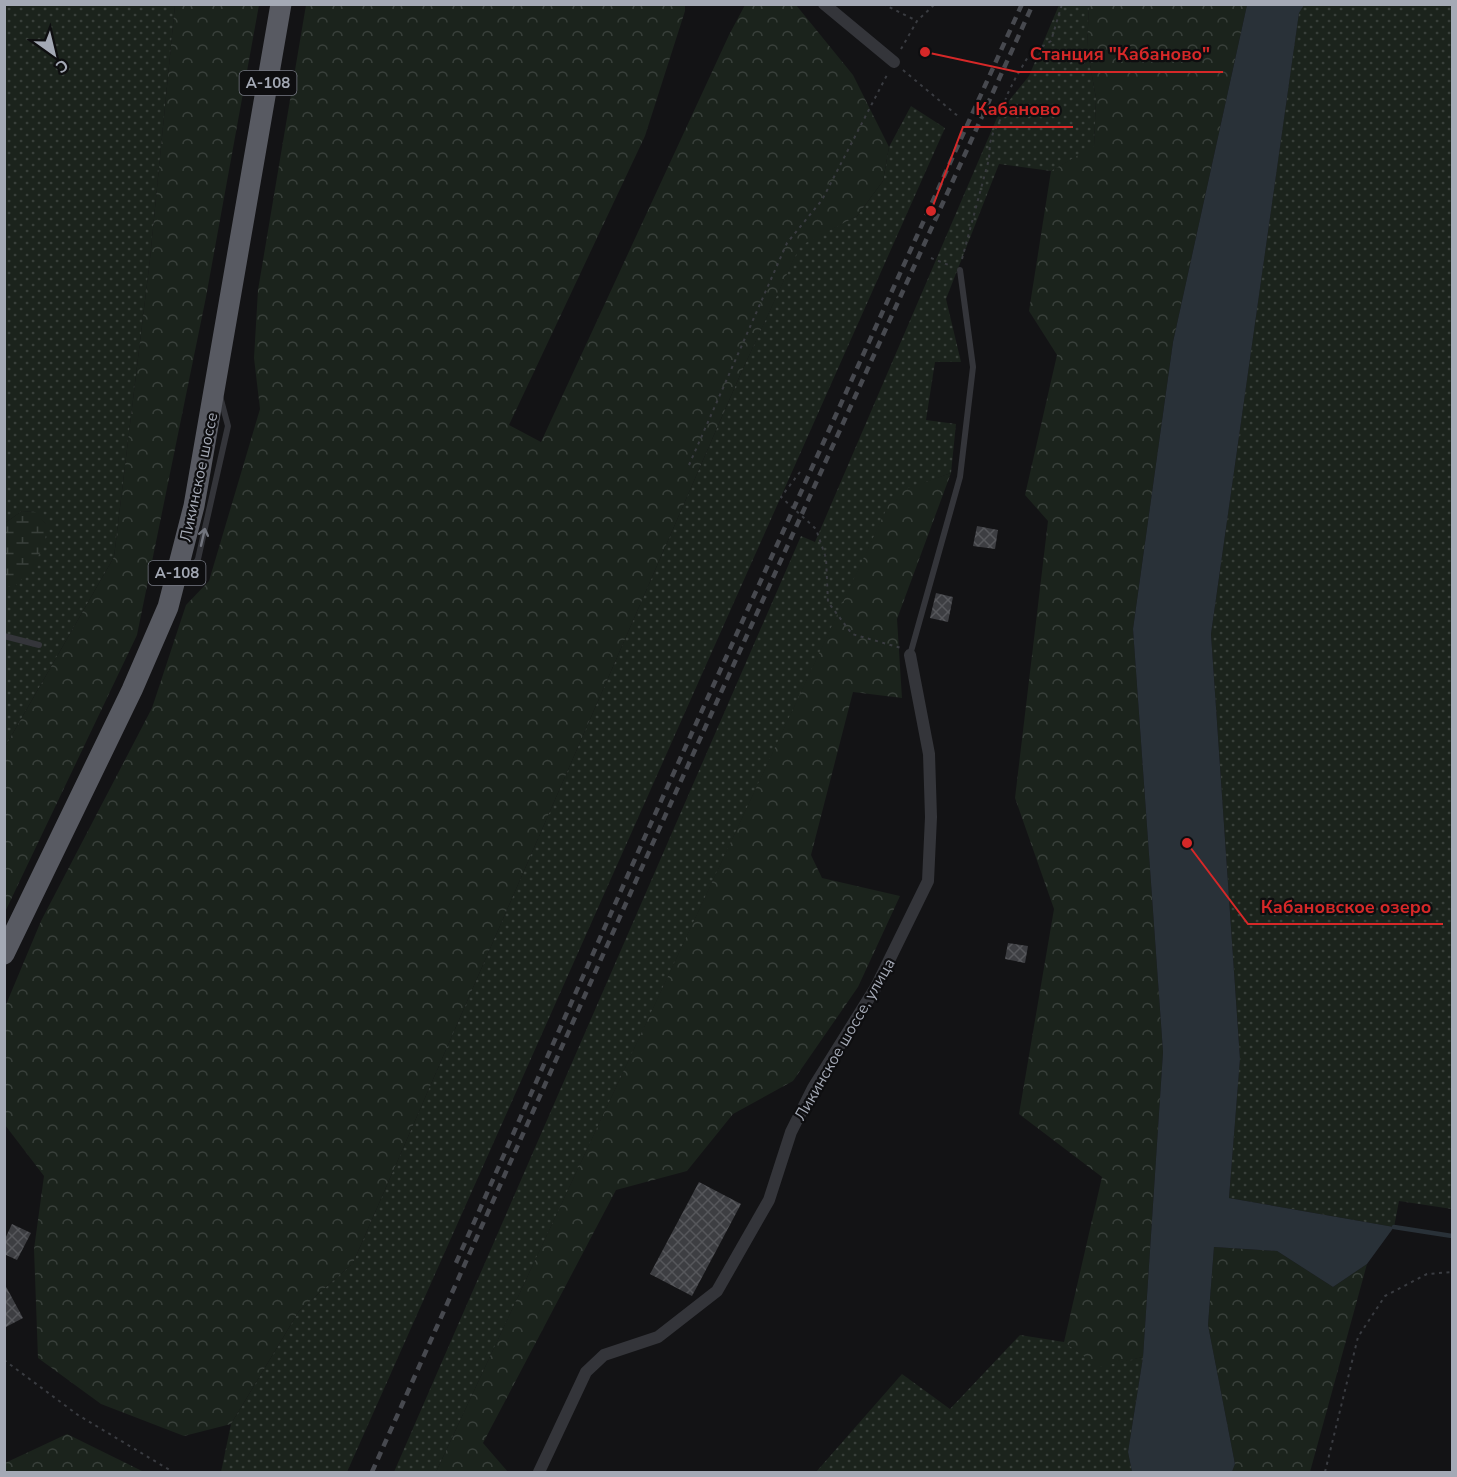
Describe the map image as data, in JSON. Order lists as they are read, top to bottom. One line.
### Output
{"streets":{"highway":["А-108","Ликинское шоссе"],"street":["Ликинское шоссе, улица"]},"places":["Станция \"Кабаново\"","Кабаново","Кабановское озеро"],"north":"bottom right"}
